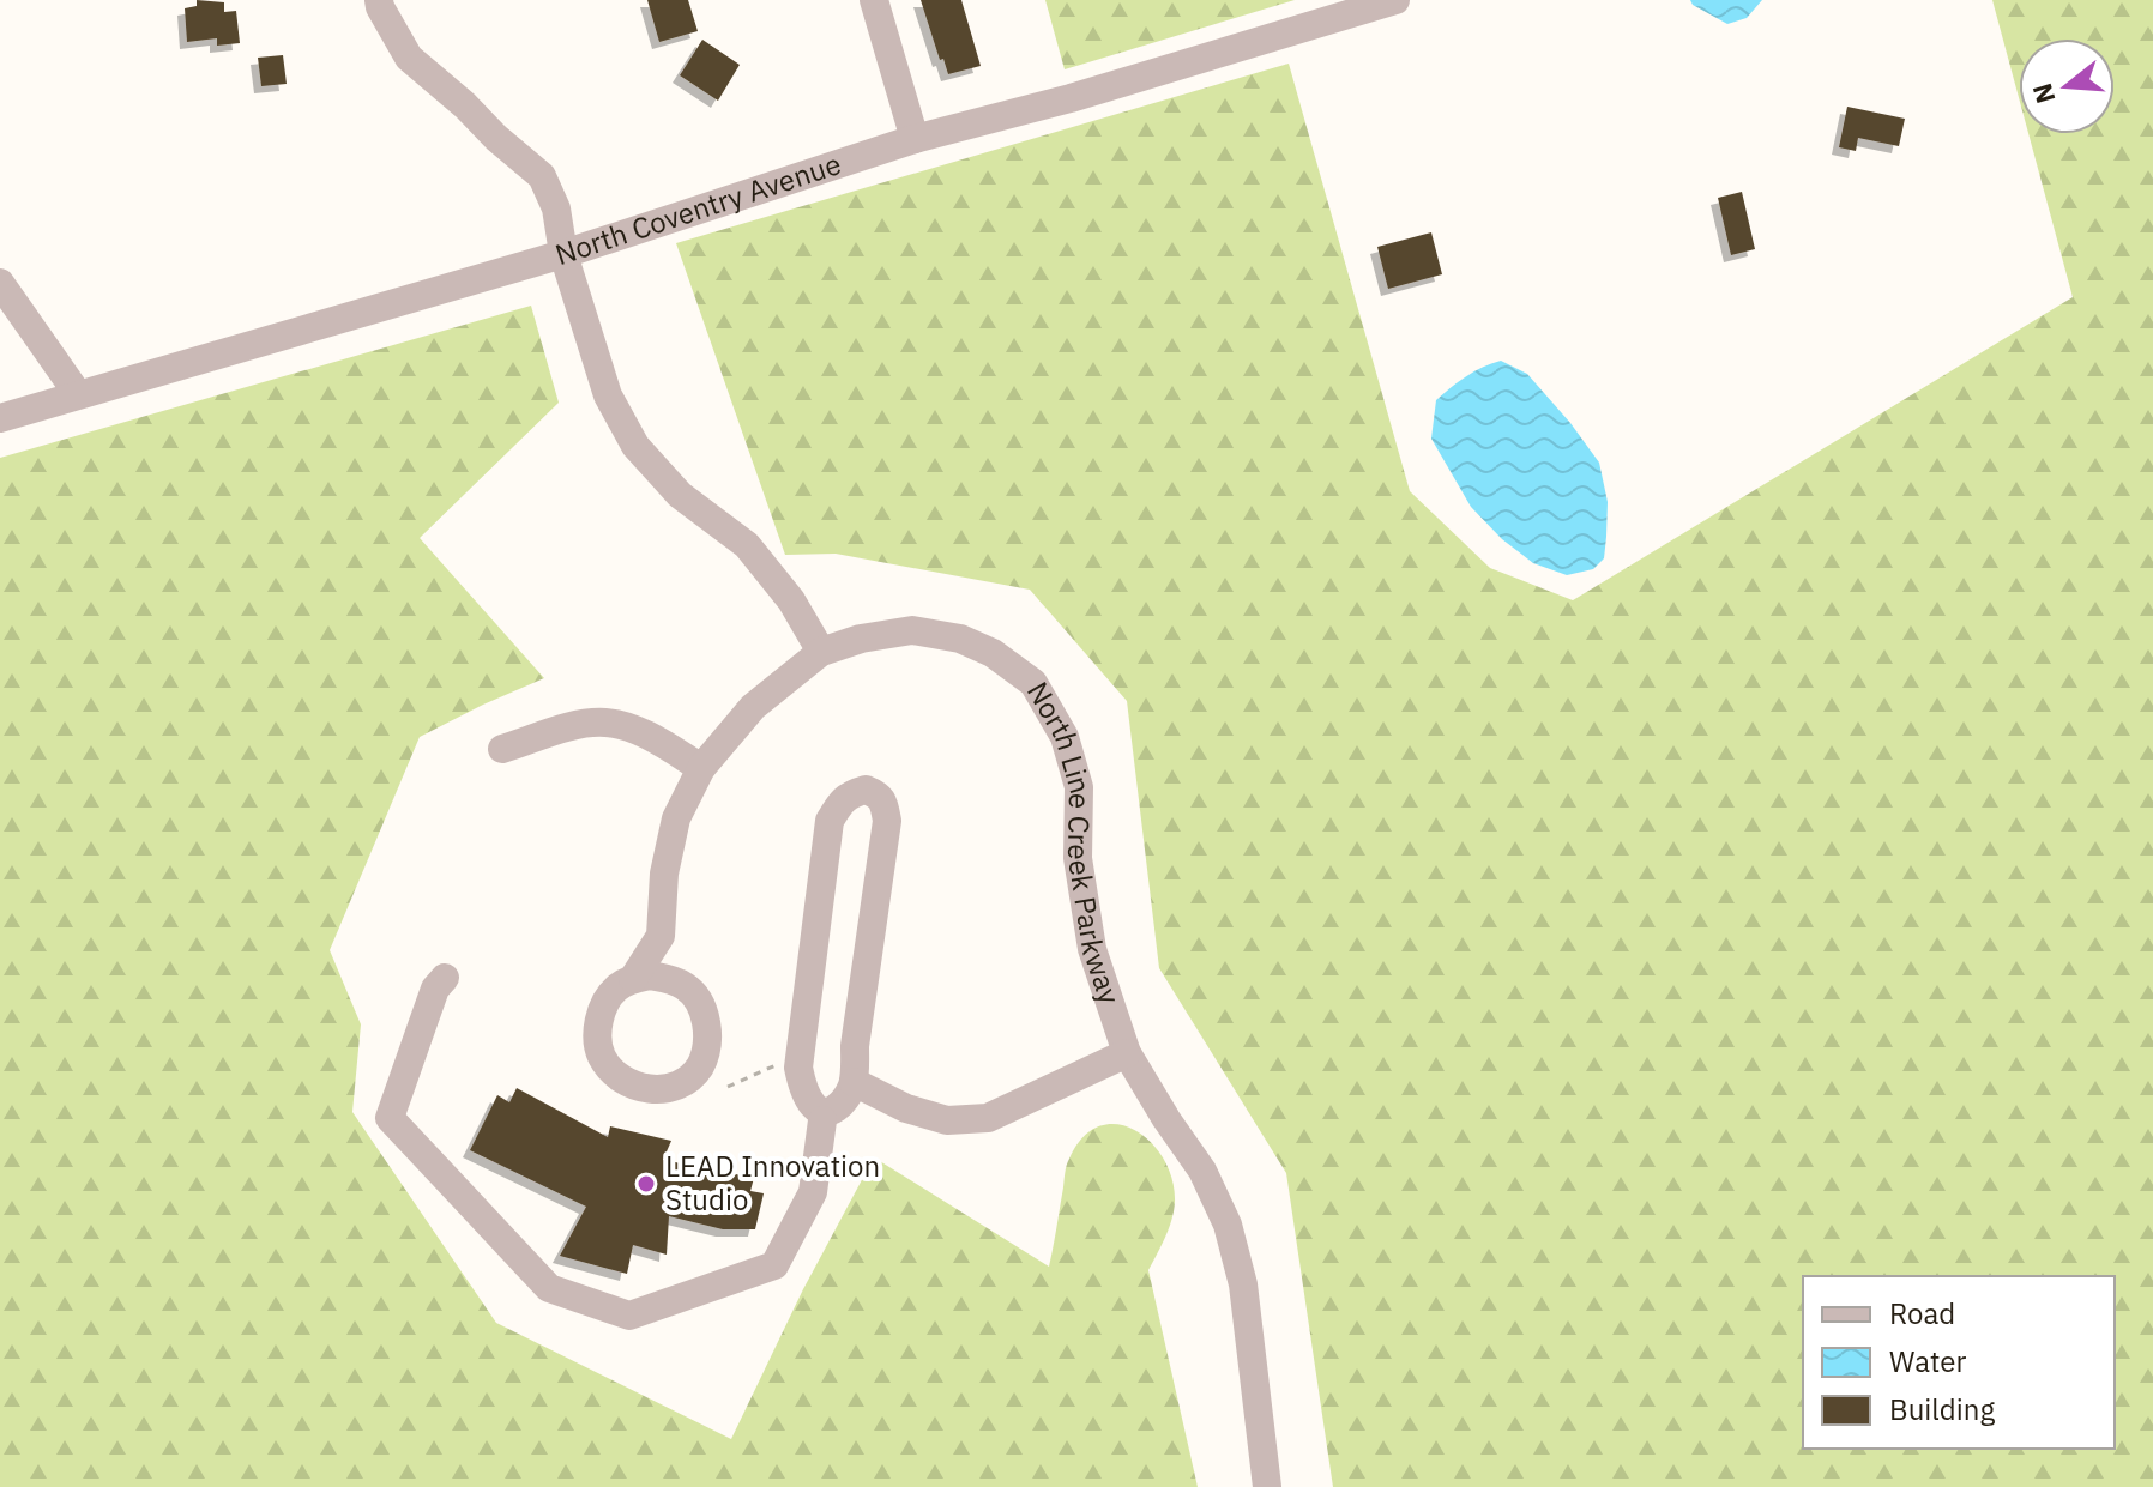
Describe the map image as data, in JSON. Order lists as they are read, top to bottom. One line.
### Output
{"streets":{"street":["North Coventry Avenue","North Line Creek Parkway"]},"places":["LEAD Innovation Studio"],"legend":["Road","Water","Building"],"north":"left"}
